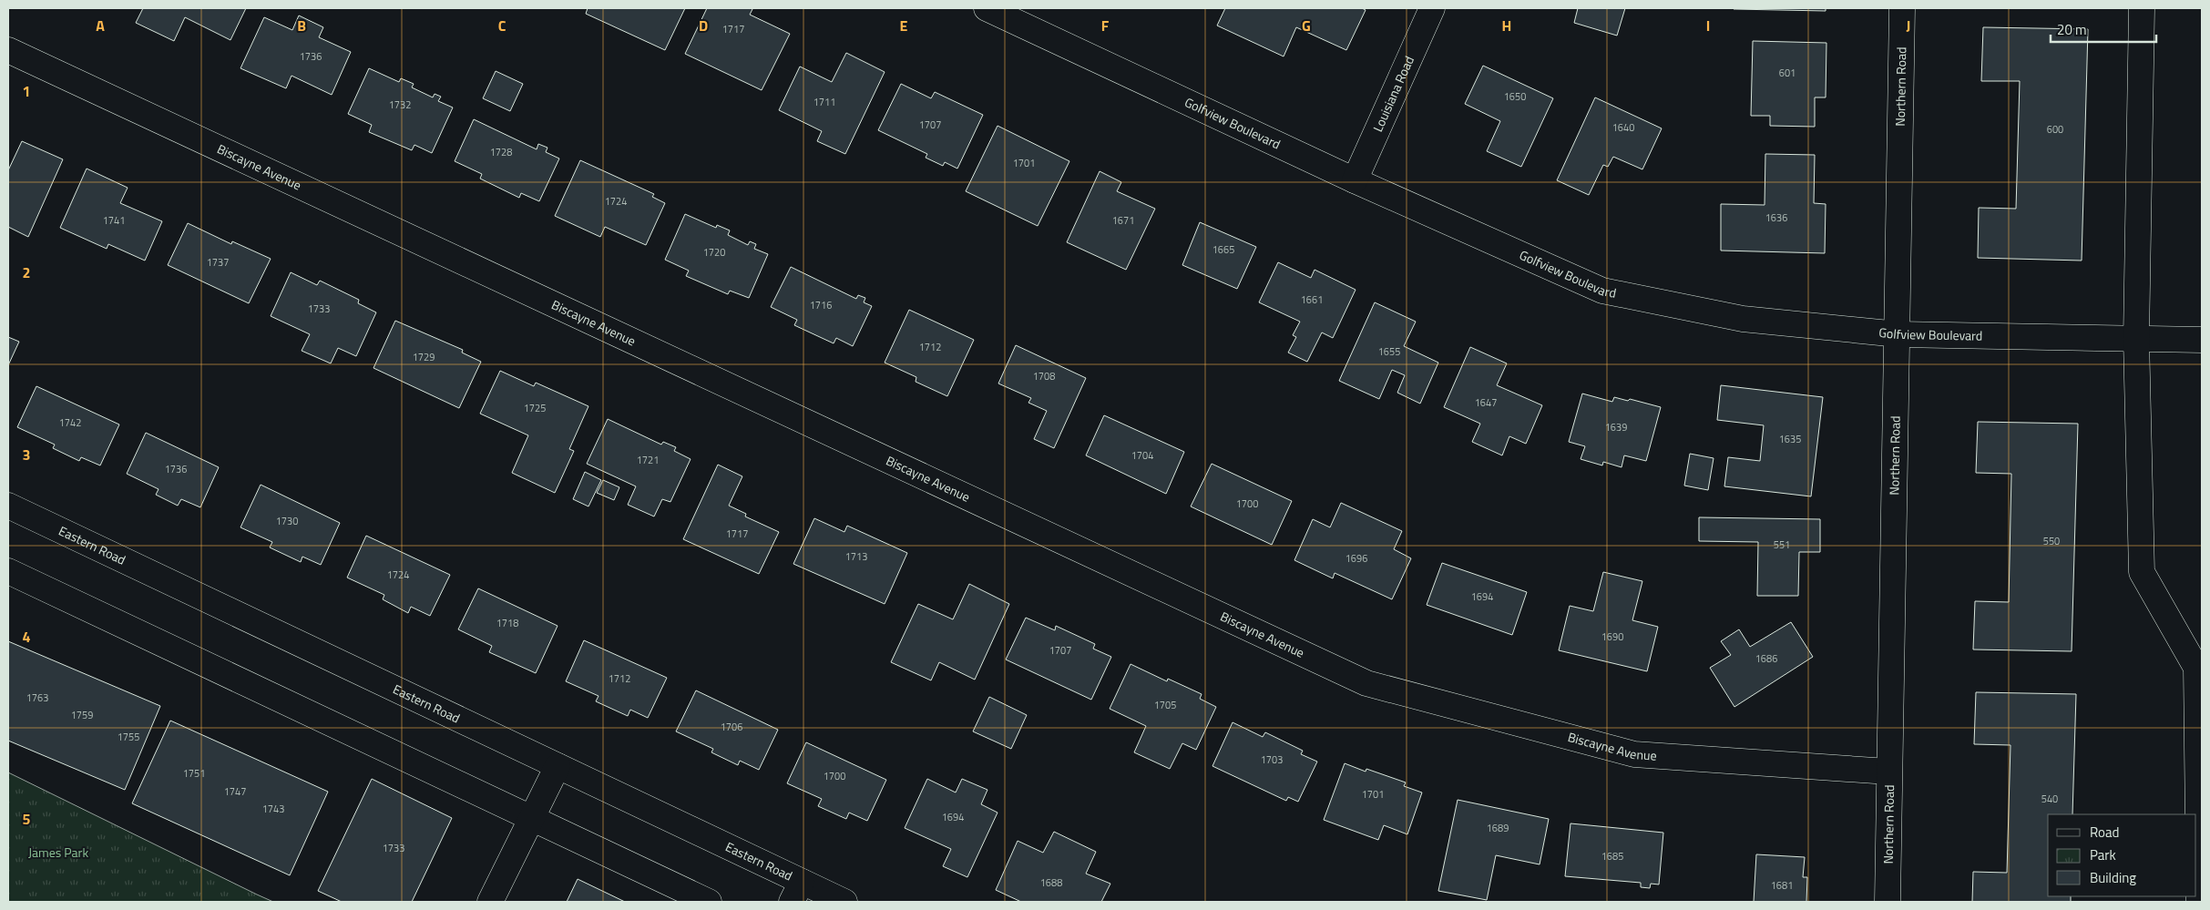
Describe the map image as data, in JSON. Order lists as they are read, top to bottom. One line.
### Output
{"streets":{"street":["Northern Road","Louisiana Road","Golfview Boulevard","Biscayne Avenue","Eastern Road"]},"crossings":[["Northern Road","Golfview Boulevard"],["Northern Road","Biscayne Avenue"],["Louisiana Road","Golfview Boulevard"]],"parks":["James Park"],"house_numbers":["1717","1736","601","1650","1711","1732","1707","1640","600","1728","1701","1724","1636","1741","1671","1665","1720","1737","1661","1716","1733","1712","1655","1729","1708","1647","1725","1742","1639","1635","1704","1721","1736","1700","1730","1717","550","551","1713","1696","1724","1694","1718","1690","1707","1686","1712","1763","1705","1759","1706","1755","1703","1751","1700","1747","1701","540","1743","1694","1689","1733","1685","1688","1681"],"legend":["Road","Park","Building"],"scale_bar":"20 m","grid":{"columns":["A","B","C","D","E","F","G","H","I","J"],"rows":["1","2","3","4","5"]}}
